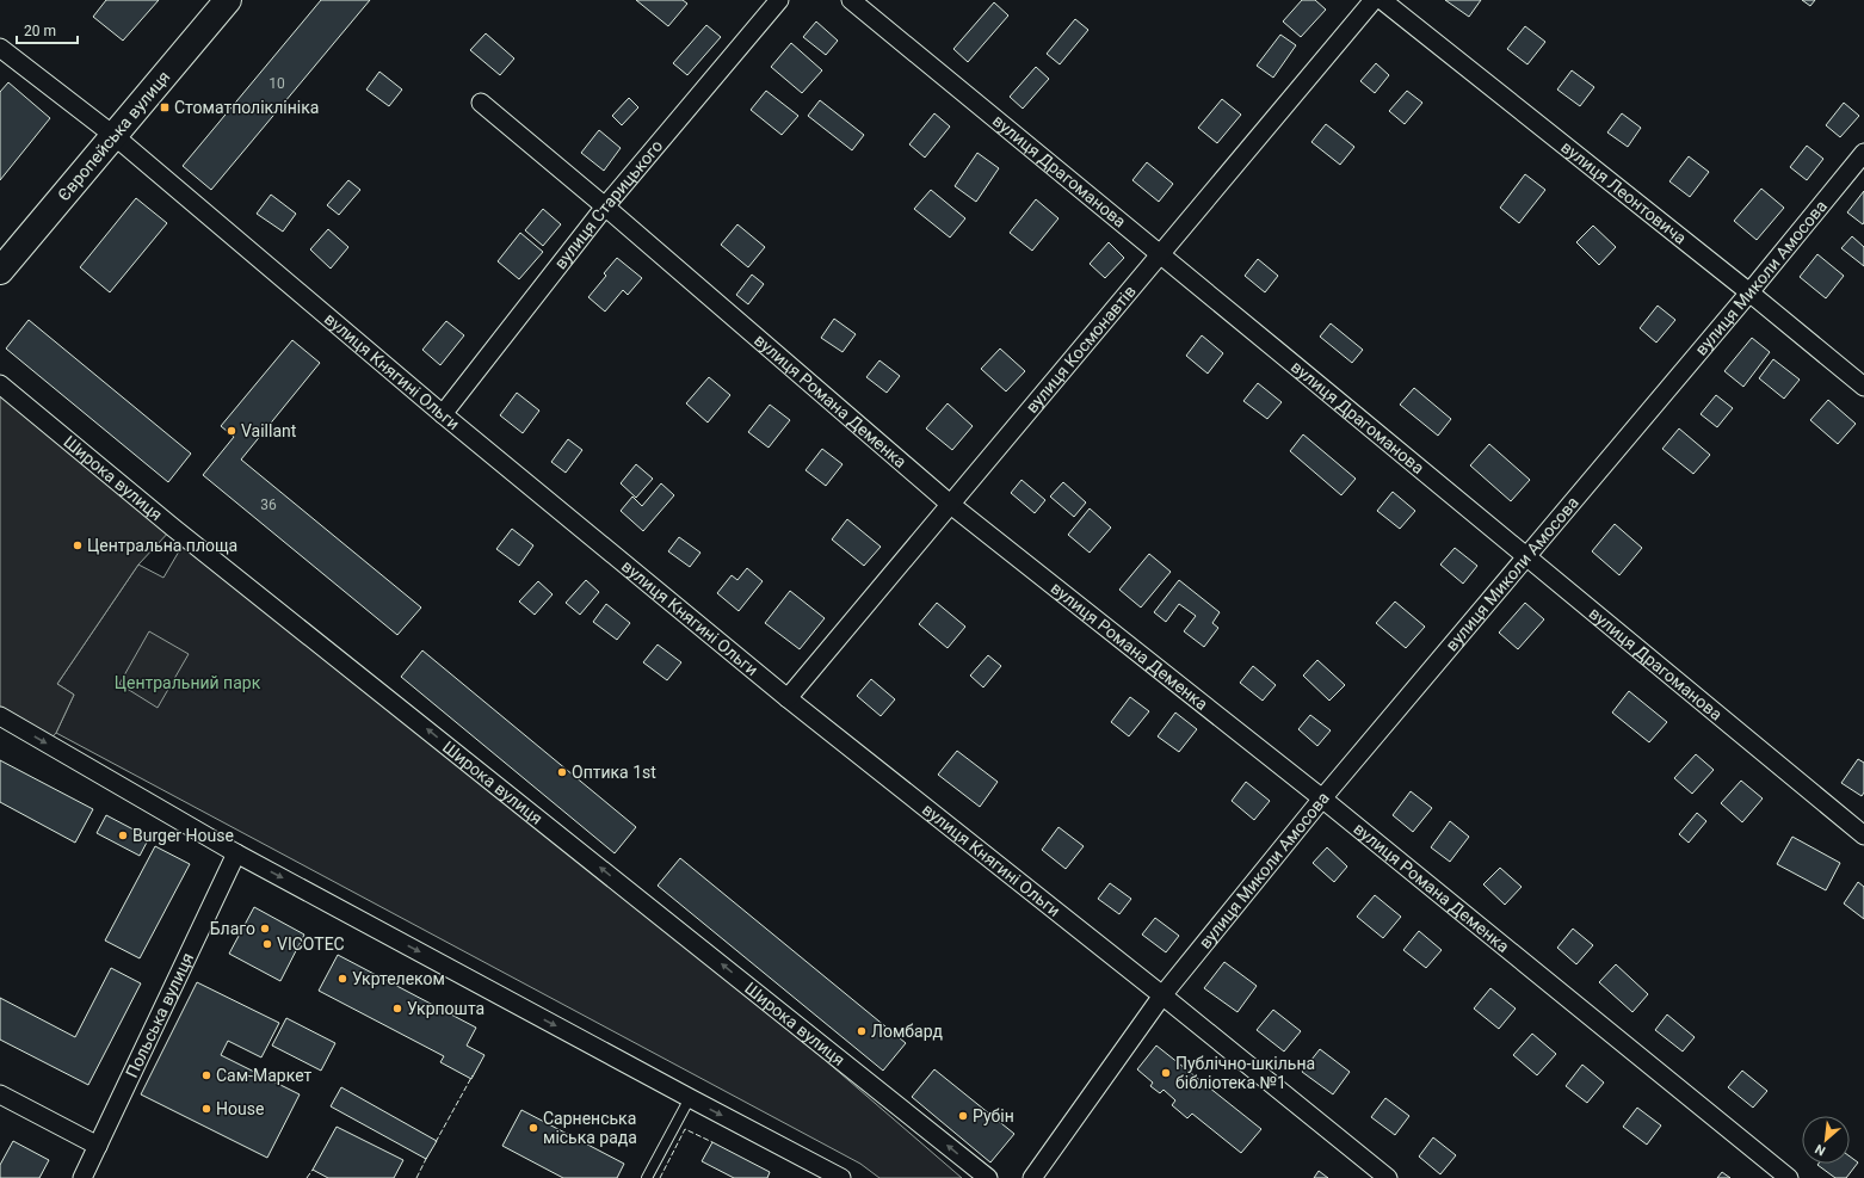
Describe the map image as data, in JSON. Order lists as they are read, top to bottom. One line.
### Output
{"streets":{"main road":["Європейська вулиця"],"street":["вулиця Драгоманова","вулиця Леонтовича","вулиця Старицького","вулиця Миколи Амосова","вулиця Космонавтів","вулиця Княгині Ольги","вулиця Романа Деменка","Широка вулиця","Польська вулиця"]},"crossings":[["Європейська вулиця","вулиця Княгині Ольги"],["вулиця Драгоманова","вулиця Миколи Амосова"],["вулиця Драгоманова","вулиця Космонавтів"],["вулиця Леонтовича","вулиця Миколи Амосова"],["вулиця Старицького","вулиця Княгині Ольги"],["вулиця Старицького","вулиця Романа Деменка"],["вулиця Миколи Амосова","вулиця Княгині Ольги"],["вулиця Миколи Амосова","вулиця Романа Деменка"],["вулиця Космонавтів","вулиця Княгині Ольги"],["вулиця Космонавтів","вулиця Романа Деменка"]],"parks":["Центральний парк"],"places":{"transit":["Стоматполіклініка"],"other":["Vaillant","Центральна площа","Оптика 1st","Burger House","Благо","VICOTEC","Укртелеком","Укрпошта","Ломбард","Публічно-шкільна бібліотека №1","Сам-Маркет","House","Рубін","Сарненська міська рада"]},"house_numbers":["10","36"],"scale_bar":"20 m","north":"bottom left"}
